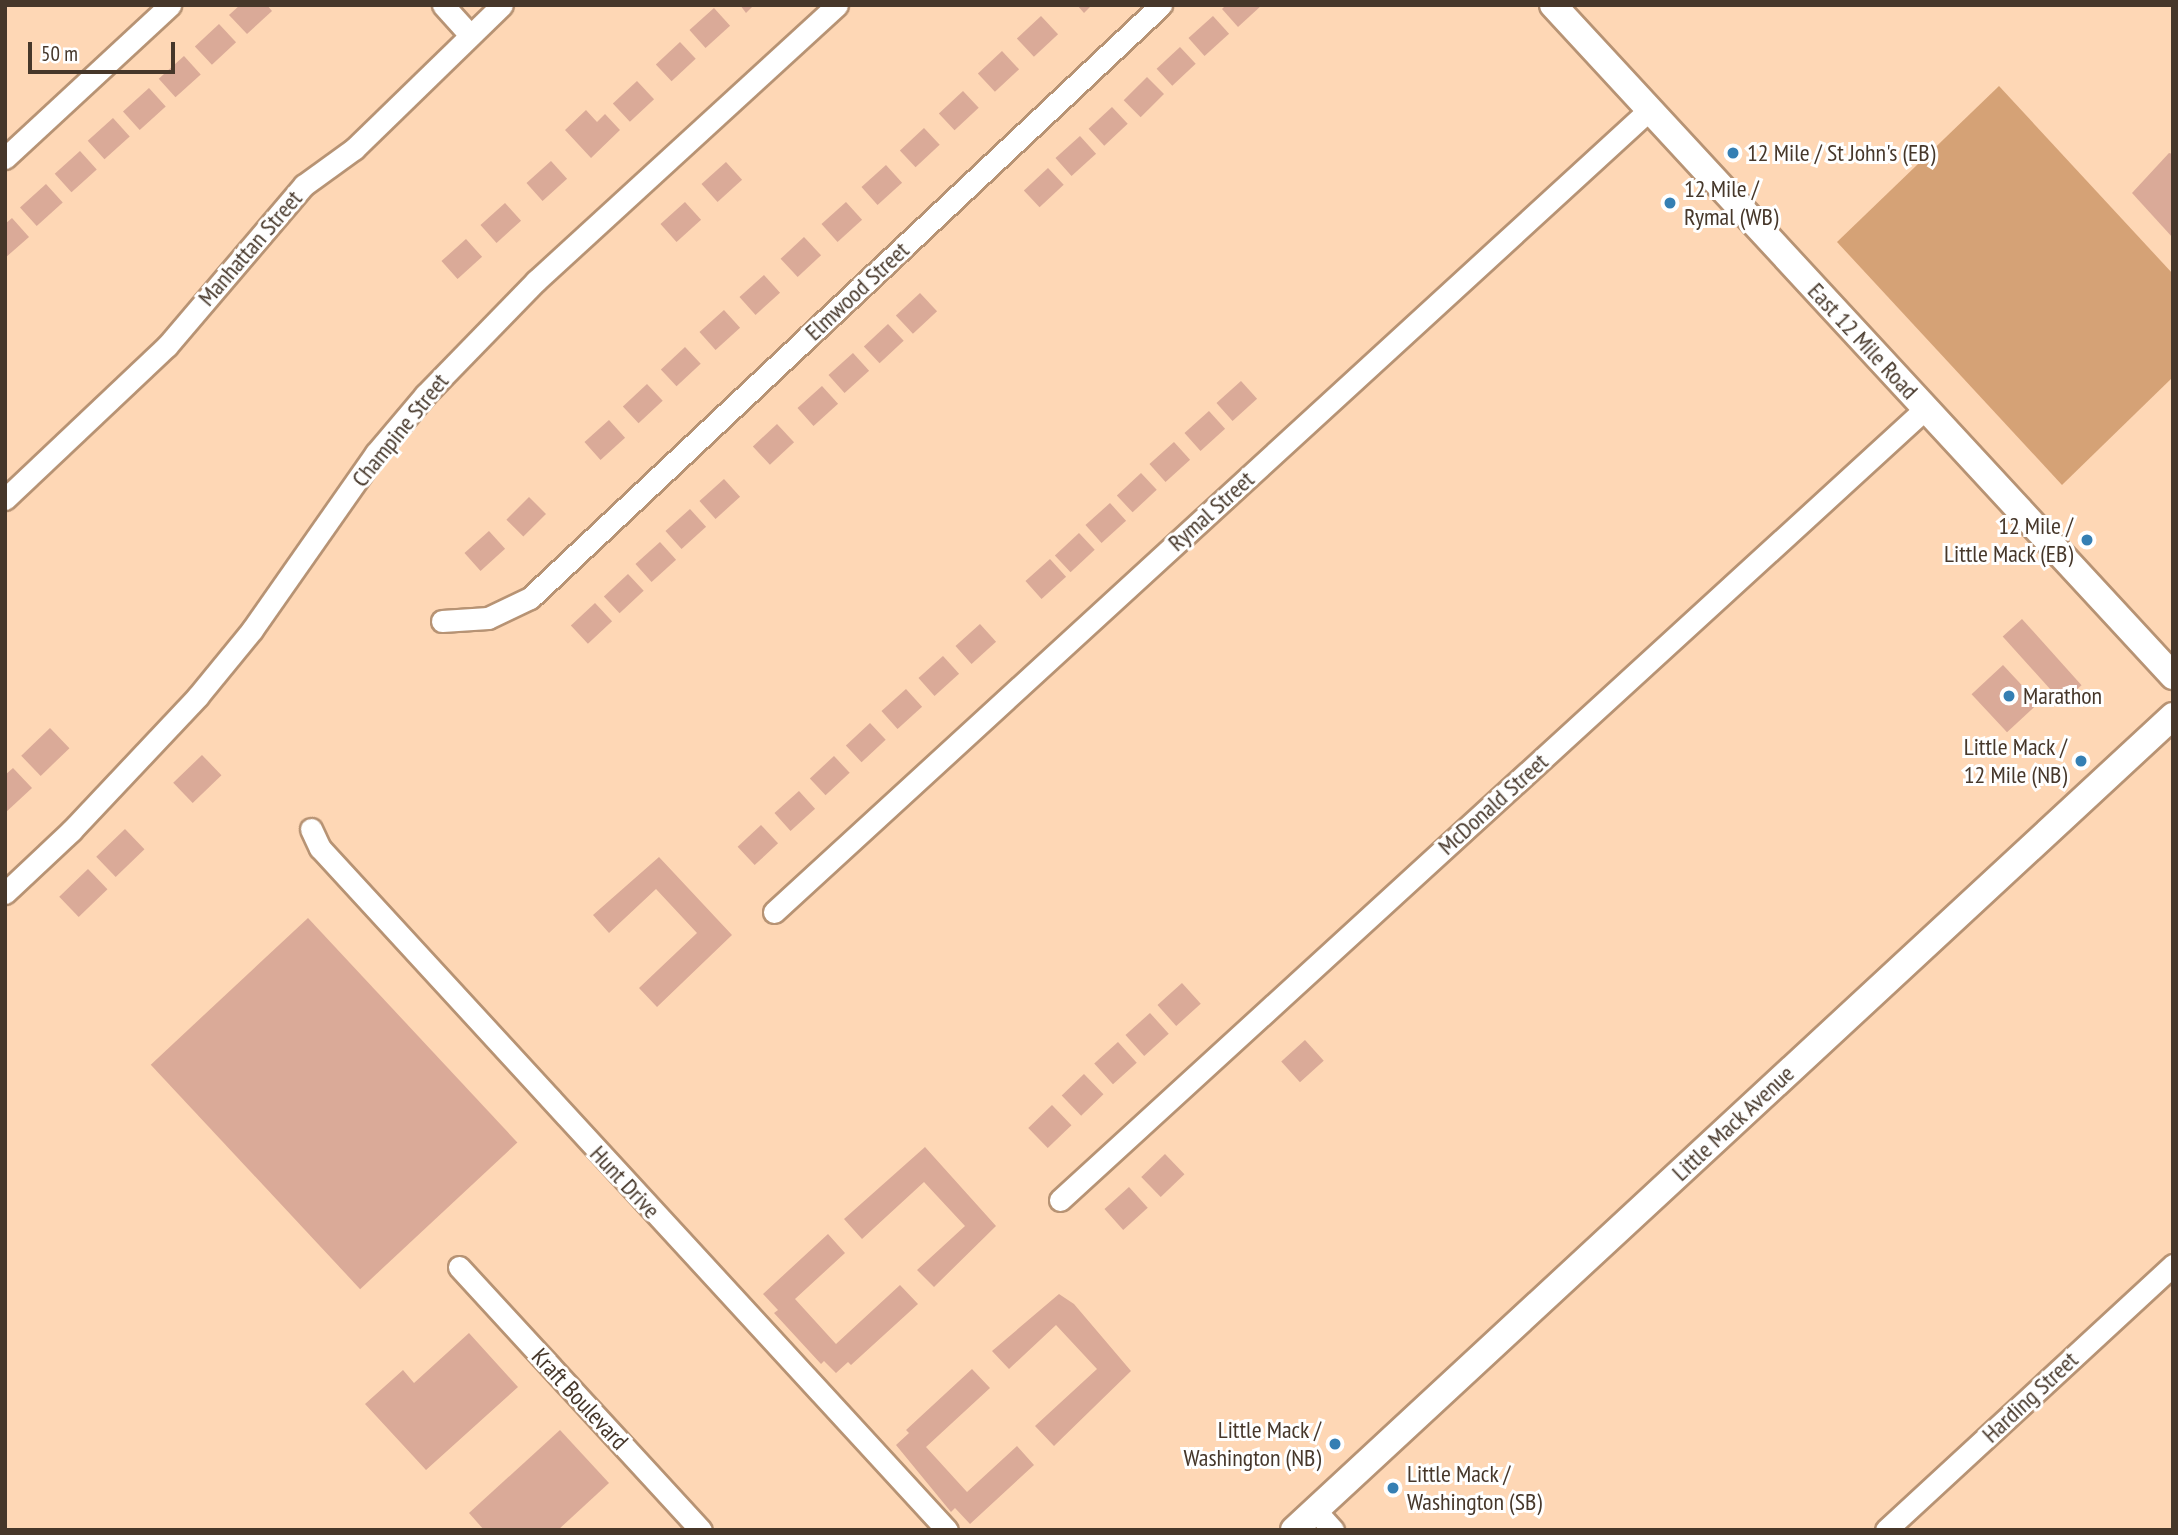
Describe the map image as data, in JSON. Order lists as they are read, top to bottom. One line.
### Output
{"streets":{"main road":["East 12 Mile Road","Little Mack Avenue"],"street":["Manhattan Street","Elmwood Street","Champine Street","Rymal Street","McDonald Street","Hunt Drive","Harding Street","Kraft Boulevard"]},"crossings":[["East 12 Mile Road","Rymal Street"],["East 12 Mile Road","McDonald Street"]],"places":["12 Mile / St John's (EB)","12 Mile / Rymal (WB)","12 Mile / Little Mack (EB)","Marathon","Little Mack / 12 Mile (NB)","Little Mack / Washington (NB)","Little Mack / Washington (SB)"],"scale_bar":"50 m"}
